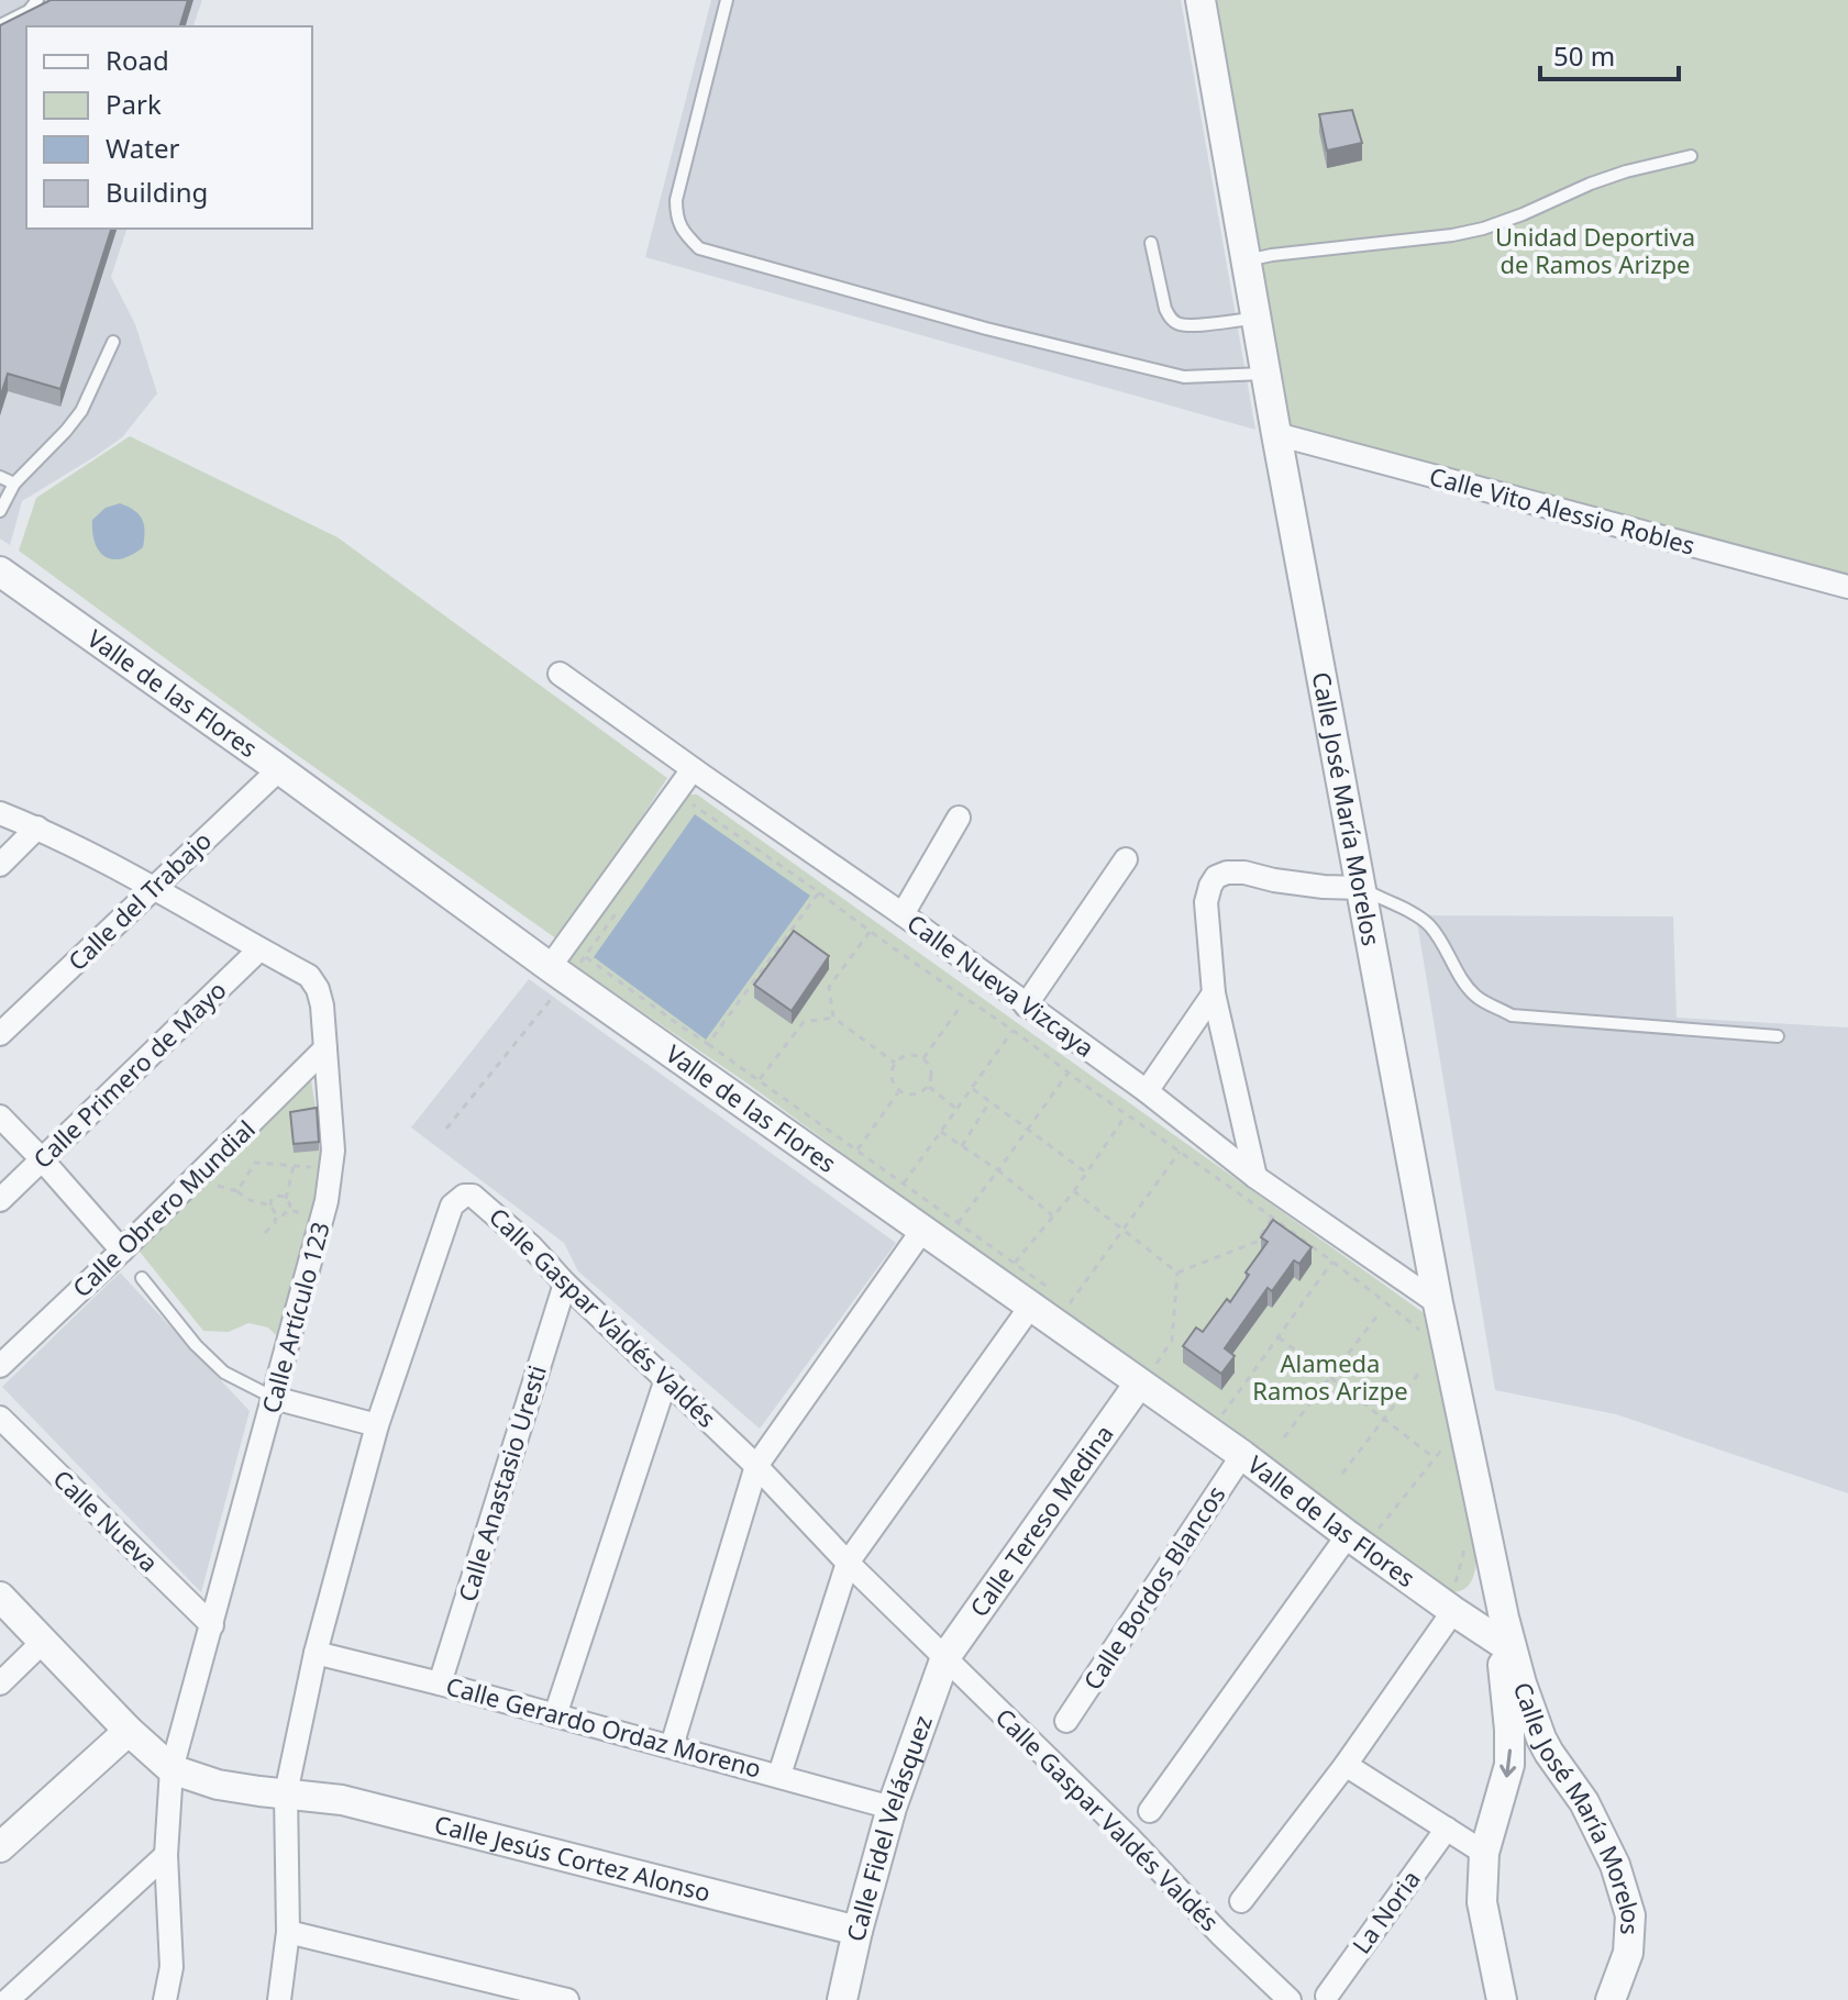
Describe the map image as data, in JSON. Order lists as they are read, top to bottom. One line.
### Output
{"streets":{"street":["Calle Vito Alessio Robles","Valle de las Flores","Calle José María Morelos","Calle del Trabajo","Calle Nueva Vizcaya","Calle Primero de Mayo","Calle Obrero Mundial","Calle Artículo 123","Calle Gaspar Valdés Valdés","Calle Anastasio Uresti","Calle Nueva","Calle Tereso Medina","Calle Bordos Blancos","Calle Gerardo Ordaz Moreno","Calle Fidel Velásquez","Calle Jesús Cortez Alonso","La Noria"]},"crossings":[["Calle Vito Alessio Robles","Calle José María Morelos"],["Valle de las Flores","Calle José María Morelos"],["Valle de las Flores","Calle del Trabajo"],["Valle de las Flores","Calle Tereso Medina"],["Valle de las Flores","Calle Bordos Blancos"],["Calle José María Morelos","Calle Nueva Vizcaya"],["Calle del Trabajo","Calle Artículo 123"],["Calle Primero de Mayo","Calle Artículo 123"],["Calle Obrero Mundial","Calle Artículo 123"],["Calle Artículo 123","Calle Nueva"],["Calle Artículo 123","Calle Jesús Cortez Alonso"],["Calle Gaspar Valdés Valdés","Calle Anastasio Uresti"],["Calle Gaspar Valdés Valdés","Calle Tereso Medina"],["Calle Gaspar Valdés Valdés","Calle Gerardo Ordaz Moreno"],["Calle Gaspar Valdés Valdés","Calle Fidel Velásquez"],["Calle Gaspar Valdés Valdés","Calle Jesús Cortez Alonso"],["Calle Anastasio Uresti","Calle Gerardo Ordaz Moreno"],["Calle Tereso Medina","Calle Fidel Velásquez"],["Calle Gerardo Ordaz Moreno","Calle Fidel Velásquez"],["Calle Fidel Velásquez","Calle Jesús Cortez Alonso"]],"parks":["Unidad Deportiva de Ramos Arizpe","Alameda Ramos Arizpe"],"legend":["Road","Park","Water","Building"],"scale_bar":"50 m"}
